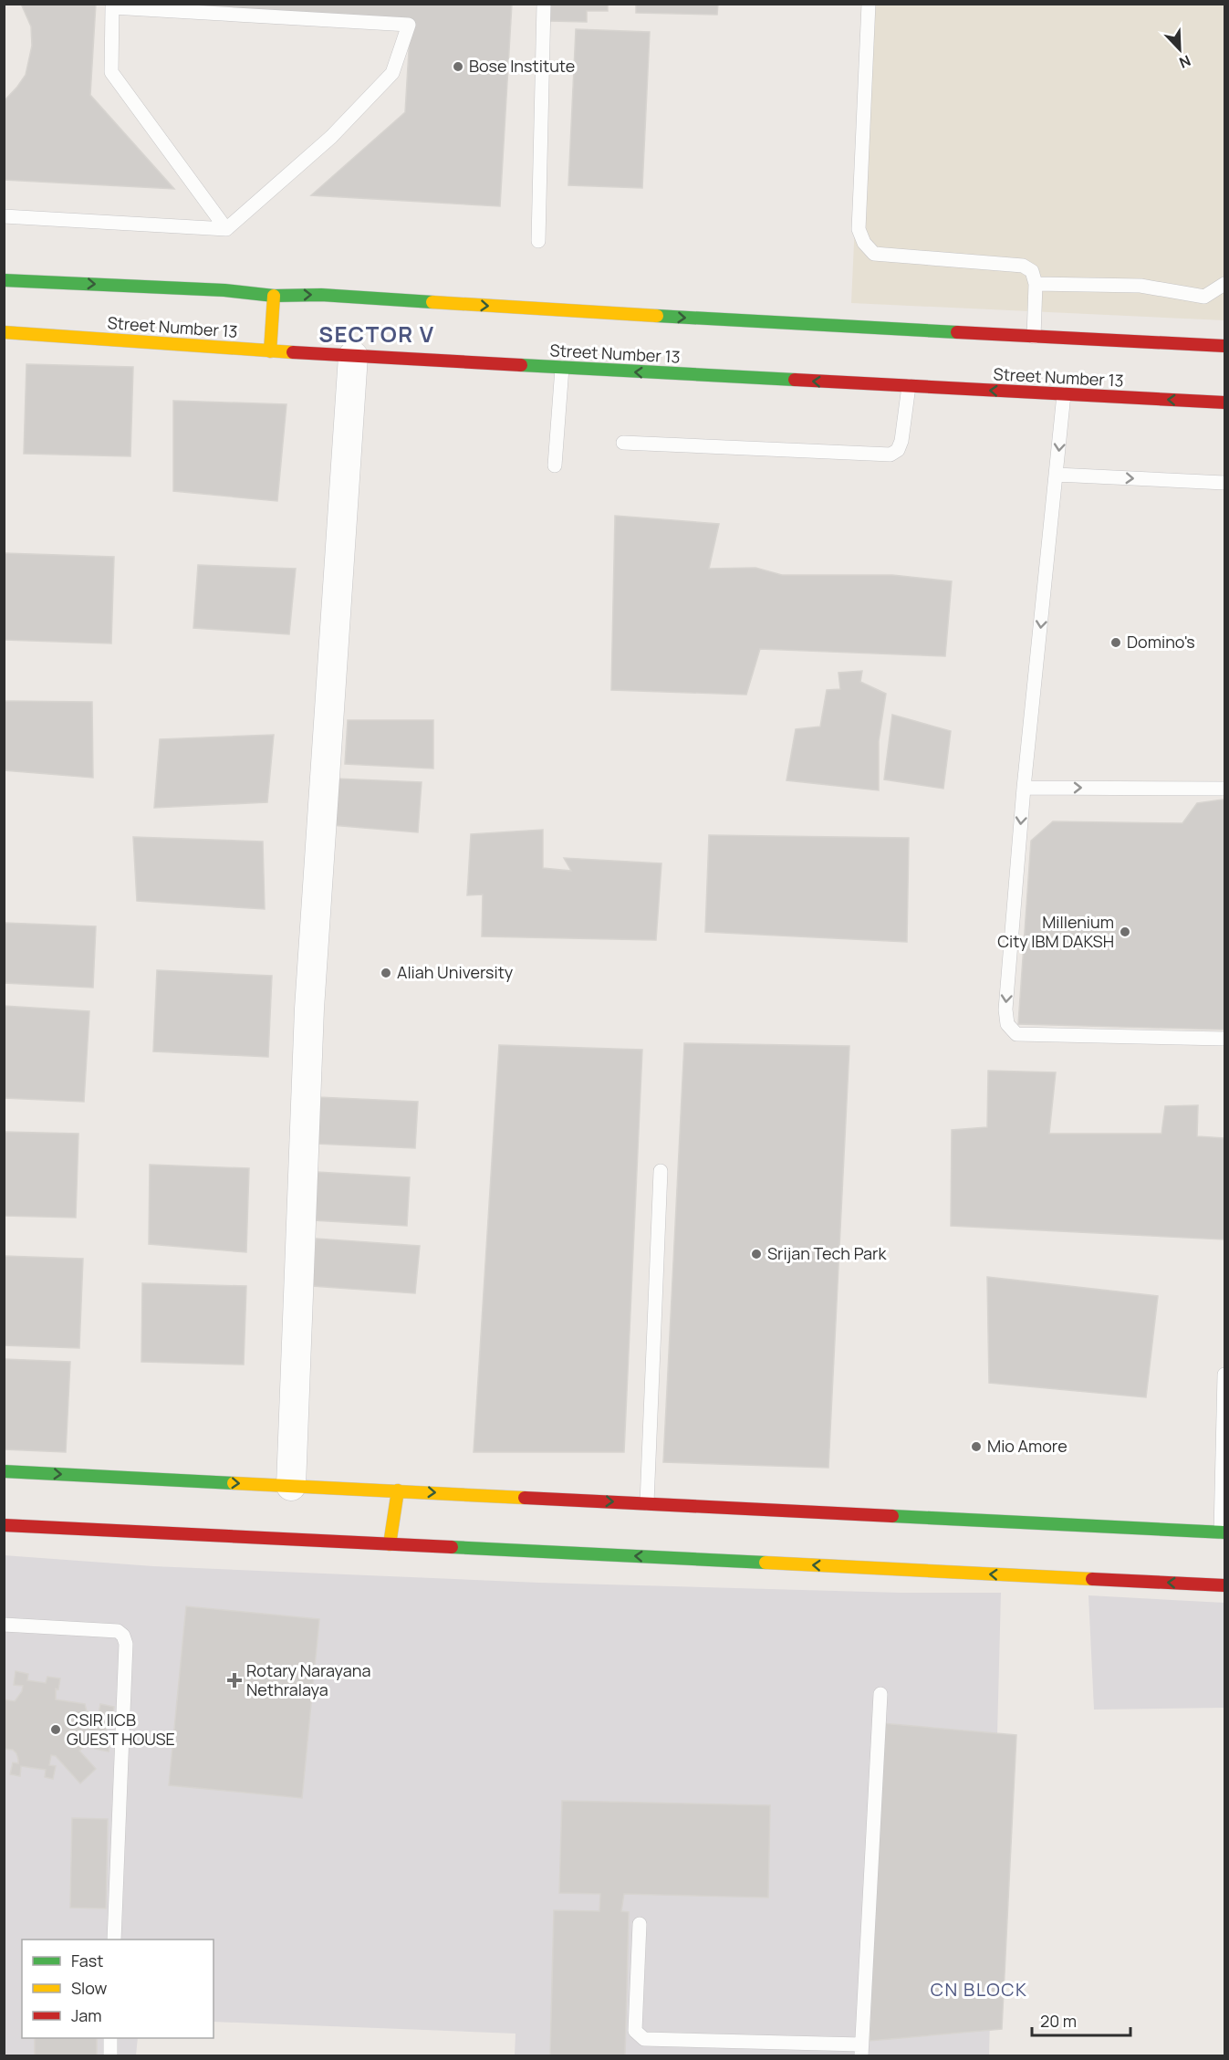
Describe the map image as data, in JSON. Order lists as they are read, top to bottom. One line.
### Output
{"streets":{"main road":["Street Number 13"]},"districts":["SECTOR V","CN BLOCK"],"places":{"other":["Bose Institute","Domino's","Millenium City IBM DAKSH","Aliah University","Srijan Tech Park","Mio Amore","CSIR IICB GUEST HOUSE"],"health":["Rotary Narayana Nethralaya"]},"legend":["Fast","Slow","Jam"],"scale_bar":"20 m","north":"bottom right"}
